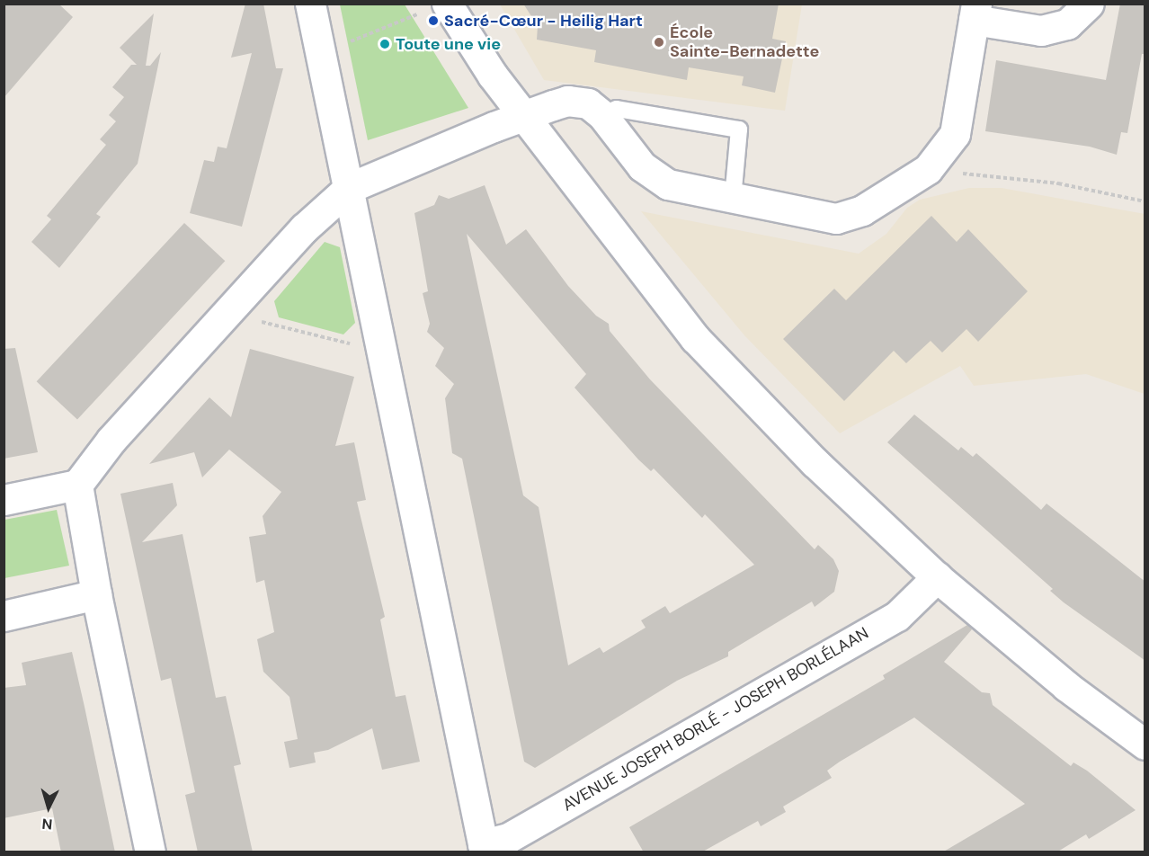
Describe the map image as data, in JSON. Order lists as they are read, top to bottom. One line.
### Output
{"streets":{"street":["AVENUE JOSEPH BORLÉ - JOSEPH BORLÉLAAN"]},"places":["Sacré-Cœur - Heilig Hart","École Sainte-Bernadette","Toute une vie"],"north":"bottom"}
